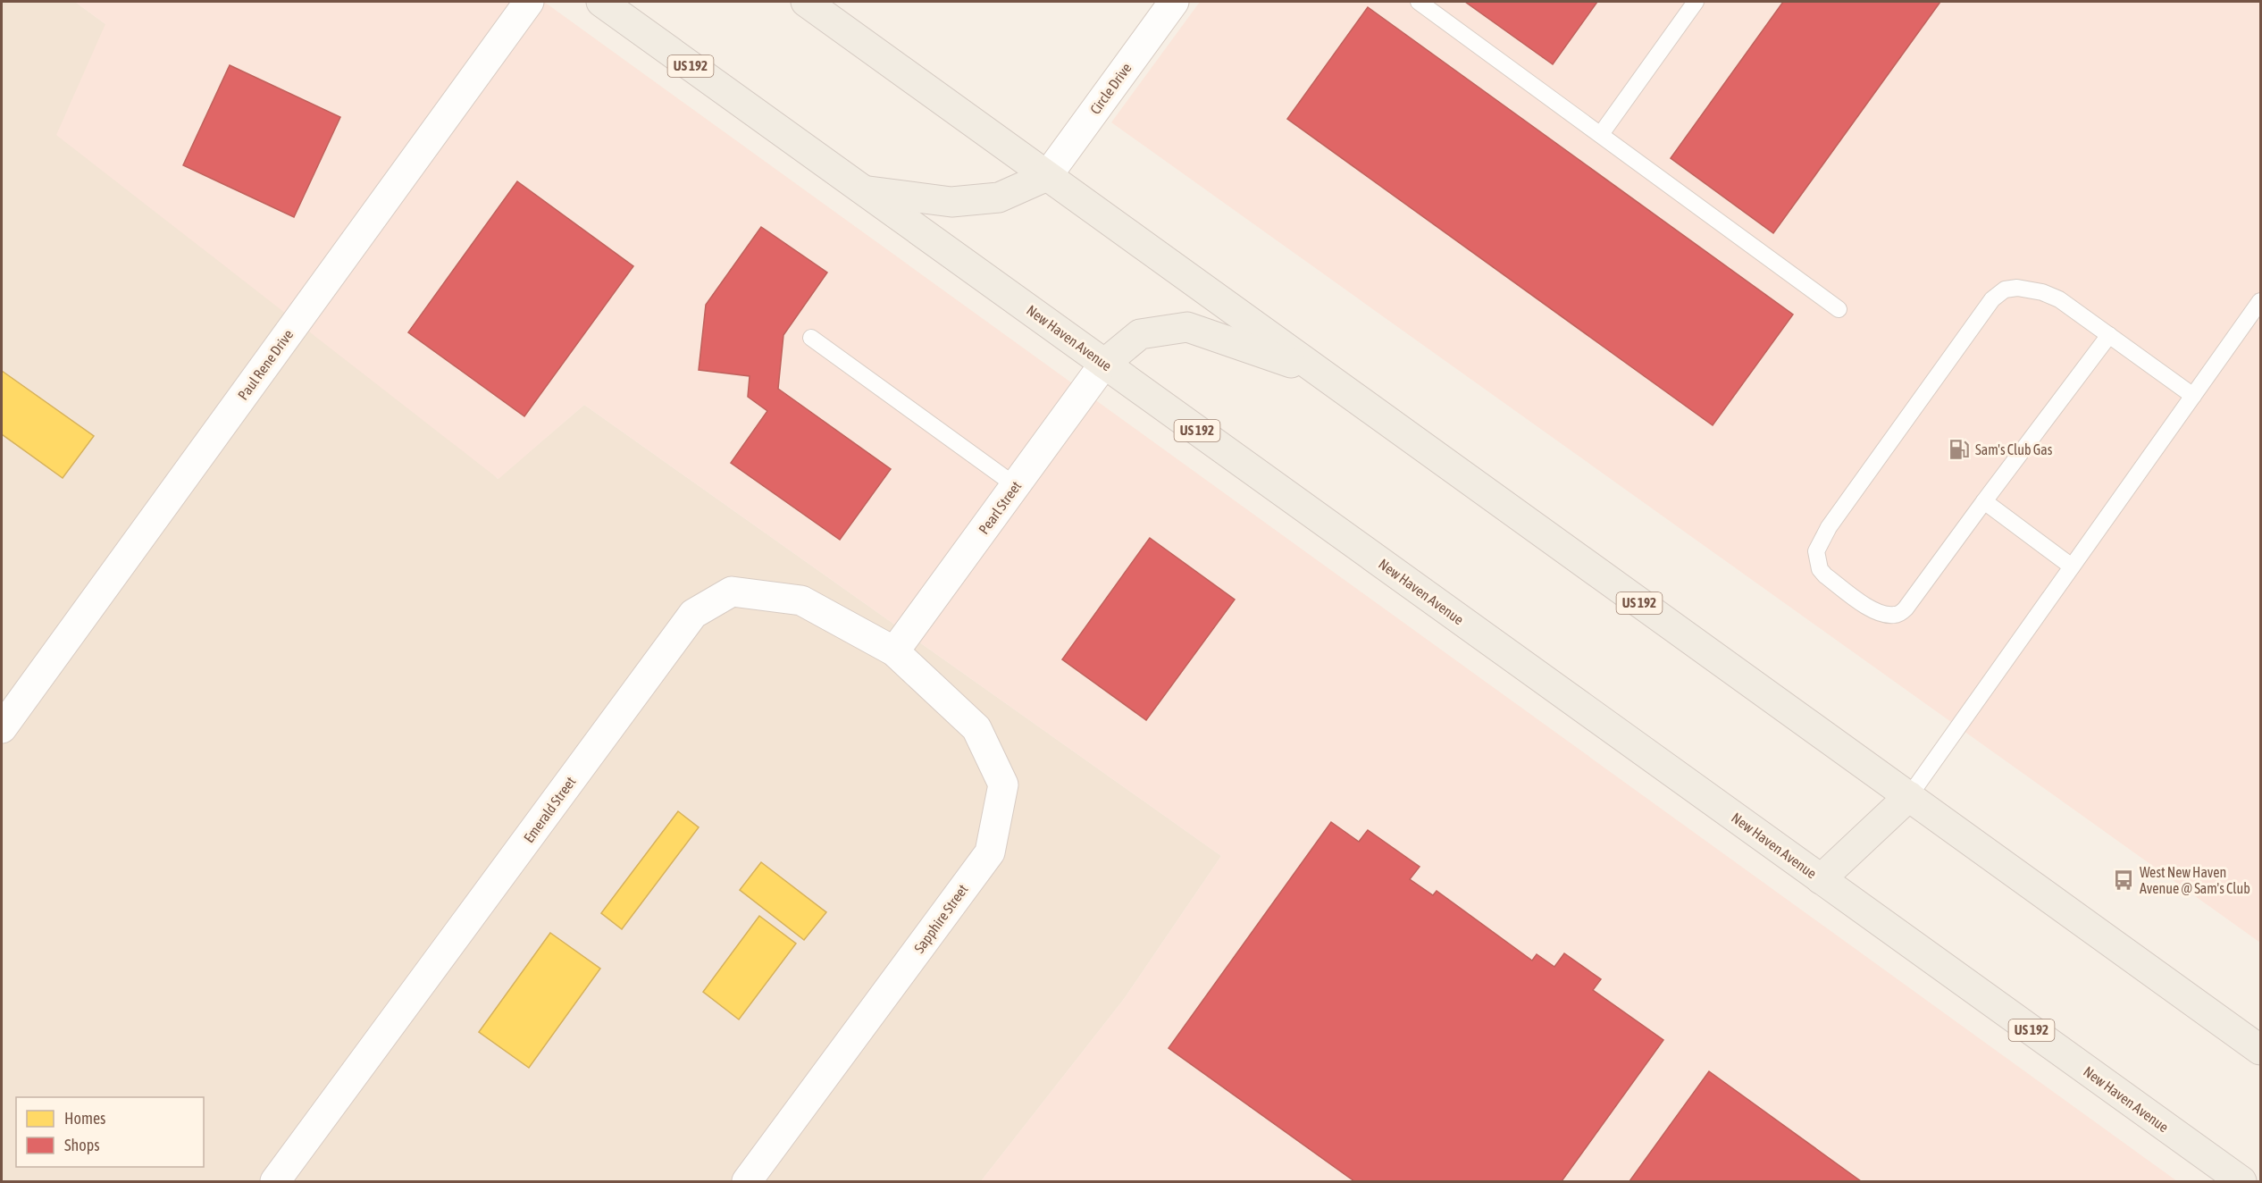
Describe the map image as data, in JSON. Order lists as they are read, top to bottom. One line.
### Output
{"streets":{"main road":["US 192","New Haven Avenue"],"street":["Circle Drive","Paul Rene Drive","Pearl Street","Emerald Street","Sapphire Street"]},"crossings":[["US 192","Circle Drive"],["New Haven Avenue","Pearl Street"],["Pearl Street","Emerald Street"],["Pearl Street","Sapphire Street"],["Emerald Street","Sapphire Street"]],"places":{"fuel station":["Sam's Club Gas"],"bus stop":["West New Haven Avenue @ Sam's Club"]},"legend":["Homes","Shops"]}
